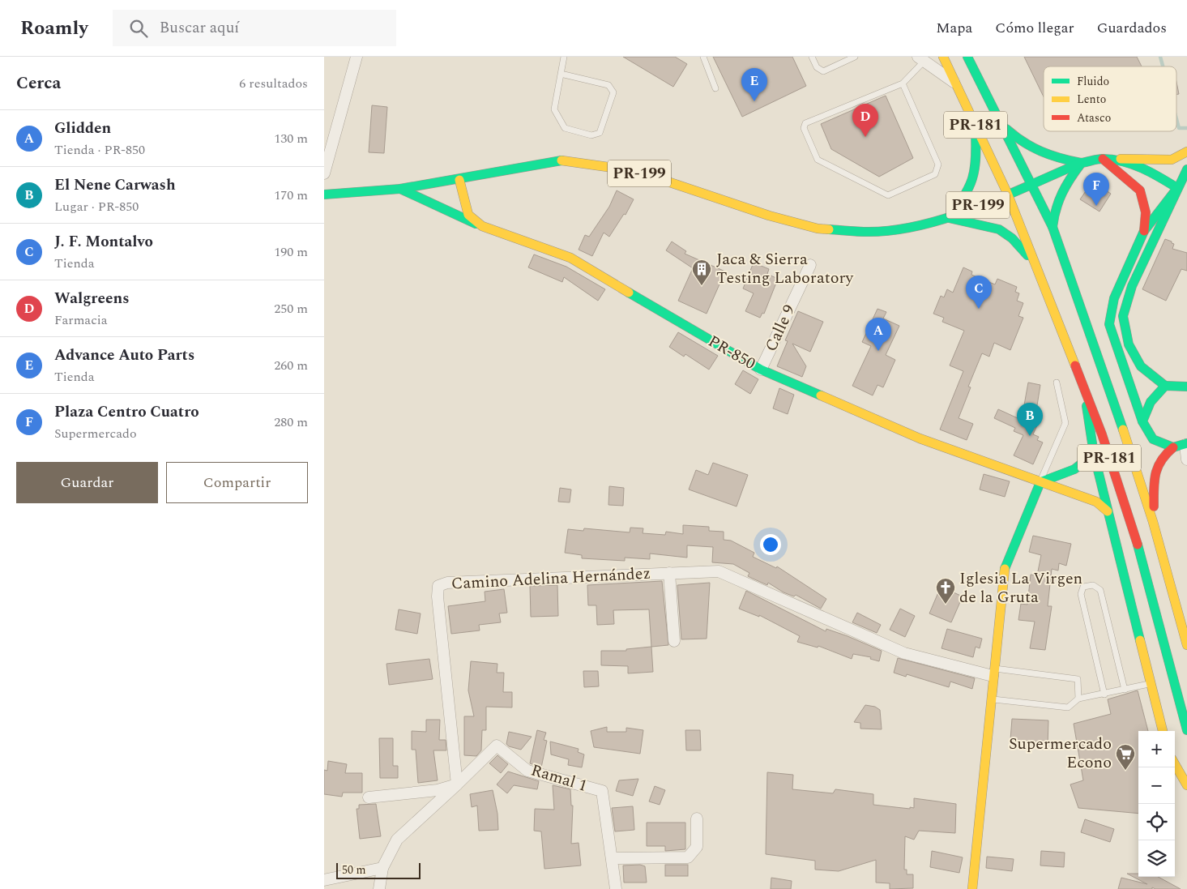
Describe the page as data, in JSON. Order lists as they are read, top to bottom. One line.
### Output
{"streets":{"main road":["PR-181","PR-199","PR-850"],"street":["Calle 9","Camino Adelina Hernández","Ramal 1"]},"crossings":[["PR-181","PR-199"],["PR-199","PR-850"],["Calle 9","PR-850"],["Camino Adelina Hernández","Ramal 1"]],"places":{"building":["Jaca & Sierra Testing Laboratory"],"church":["Iglesia La Virgen de la Gruta"],"supermarket":["Supermercado Econo"]},"legend":["Fluido","Lento","Atasco"],"scale_bar":"50 m","page":{"header":"Roamly","search":"Buscar aquí","nav":["Mapa","Cómo llegar","Guardados"],"heading":["Cerca","6 resultados"],"pins":["E","D","F","C","A","B"],"list":[{"mark":"A","name":"Glidden","note":"Tienda · PR-850","value":"130 m"},{"mark":"B","name":"El Nene Carwash","note":"Lugar · PR-850","value":"170 m"},{"mark":"C","name":"J. F. Montalvo","note":"Tienda","value":"190 m"},{"mark":"D","name":"Walgreens","note":"Farmacia","value":"250 m"},{"mark":"E","name":"Advance Auto Parts","note":"Tienda","value":"260 m"},{"mark":"F","name":"Plaza Centro Cuatro","note":"Supermercado","value":"280 m"}],"buttons":["Guardar","Compartir"],"map_buttons":["+","−"],"scale":"50 m"}}
